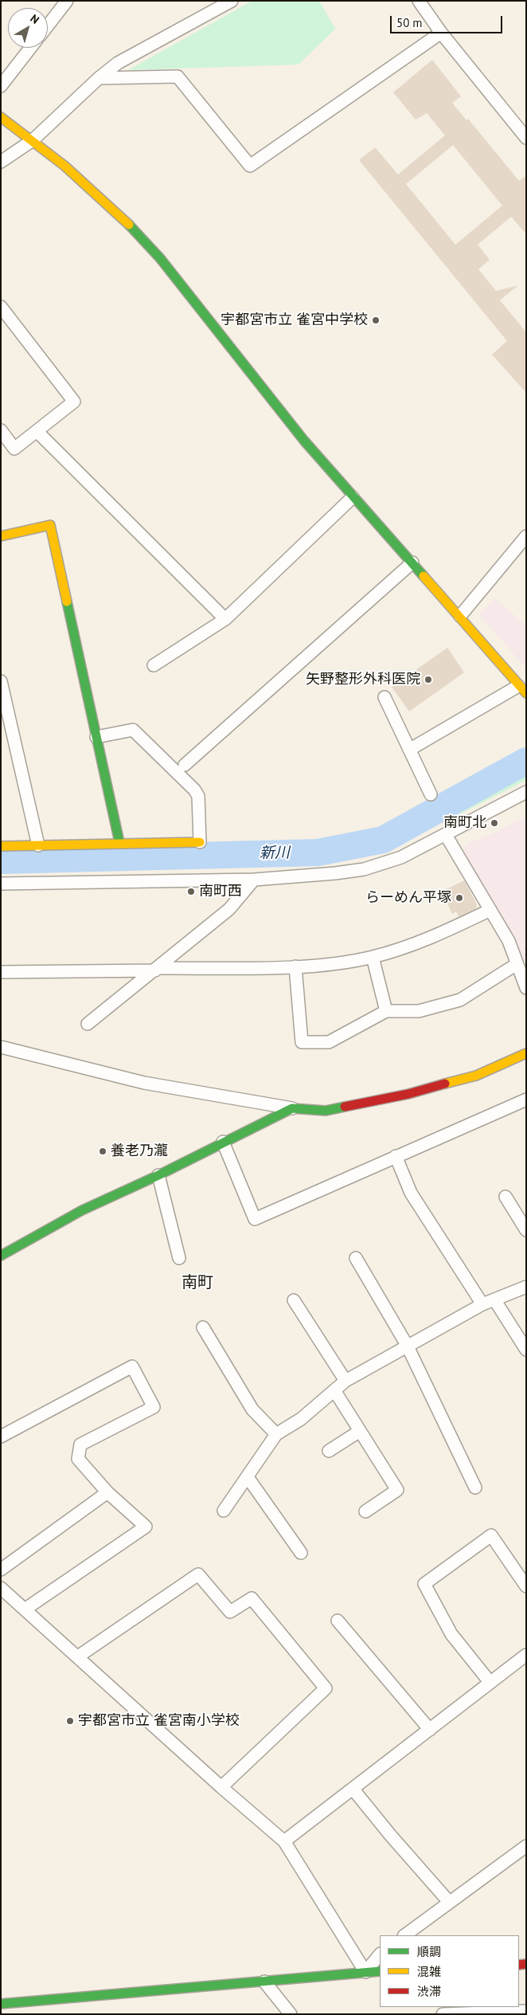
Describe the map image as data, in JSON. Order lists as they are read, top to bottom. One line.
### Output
{"districts":["南町"],"water":["新川"],"places":["宇都宮市立 雀宮中学校","矢野整形外科医院","南町北","南町西","らーめん平塚","養老乃瀧","宇都宮市立 雀宮南小学校"],"legend":["順調","混雑","渋滞"],"scale_bar":"50 m","north":"top right"}
